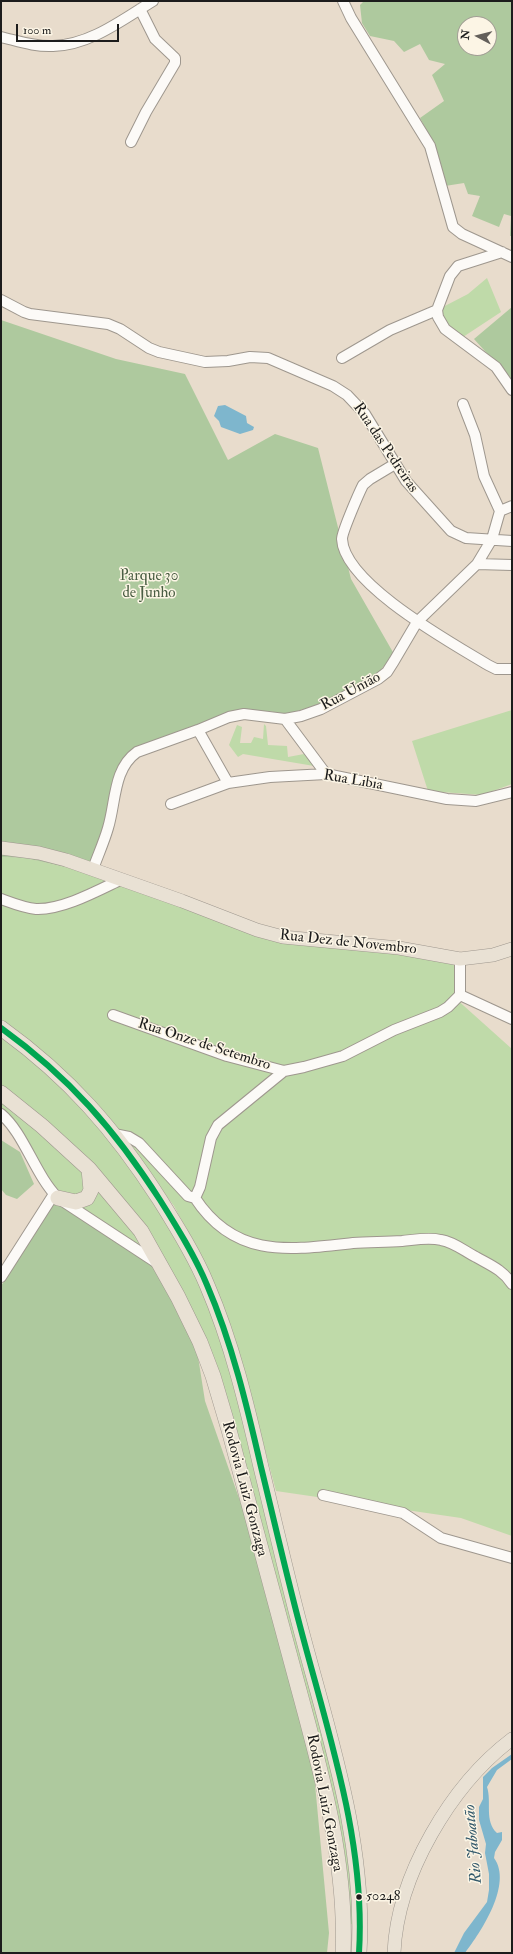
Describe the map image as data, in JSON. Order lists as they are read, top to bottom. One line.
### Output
{"streets":{"highway":["Rodovia Luiz Gonzaga"],"main road":["Rua Dez de Novembro"],"street":["Rua das Pedreiras","Rua União","Rua Libia","Rua Onze de Setembro"]},"crossings":[["Rua das Pedreiras","Rua União"],["Rua União","Rua Dez de Novembro"]],"water":["Rio Jaboatão"],"parks":["Parque 30 de Junho"],"places":["50248"],"scale_bar":"100 m","north":"left"}
